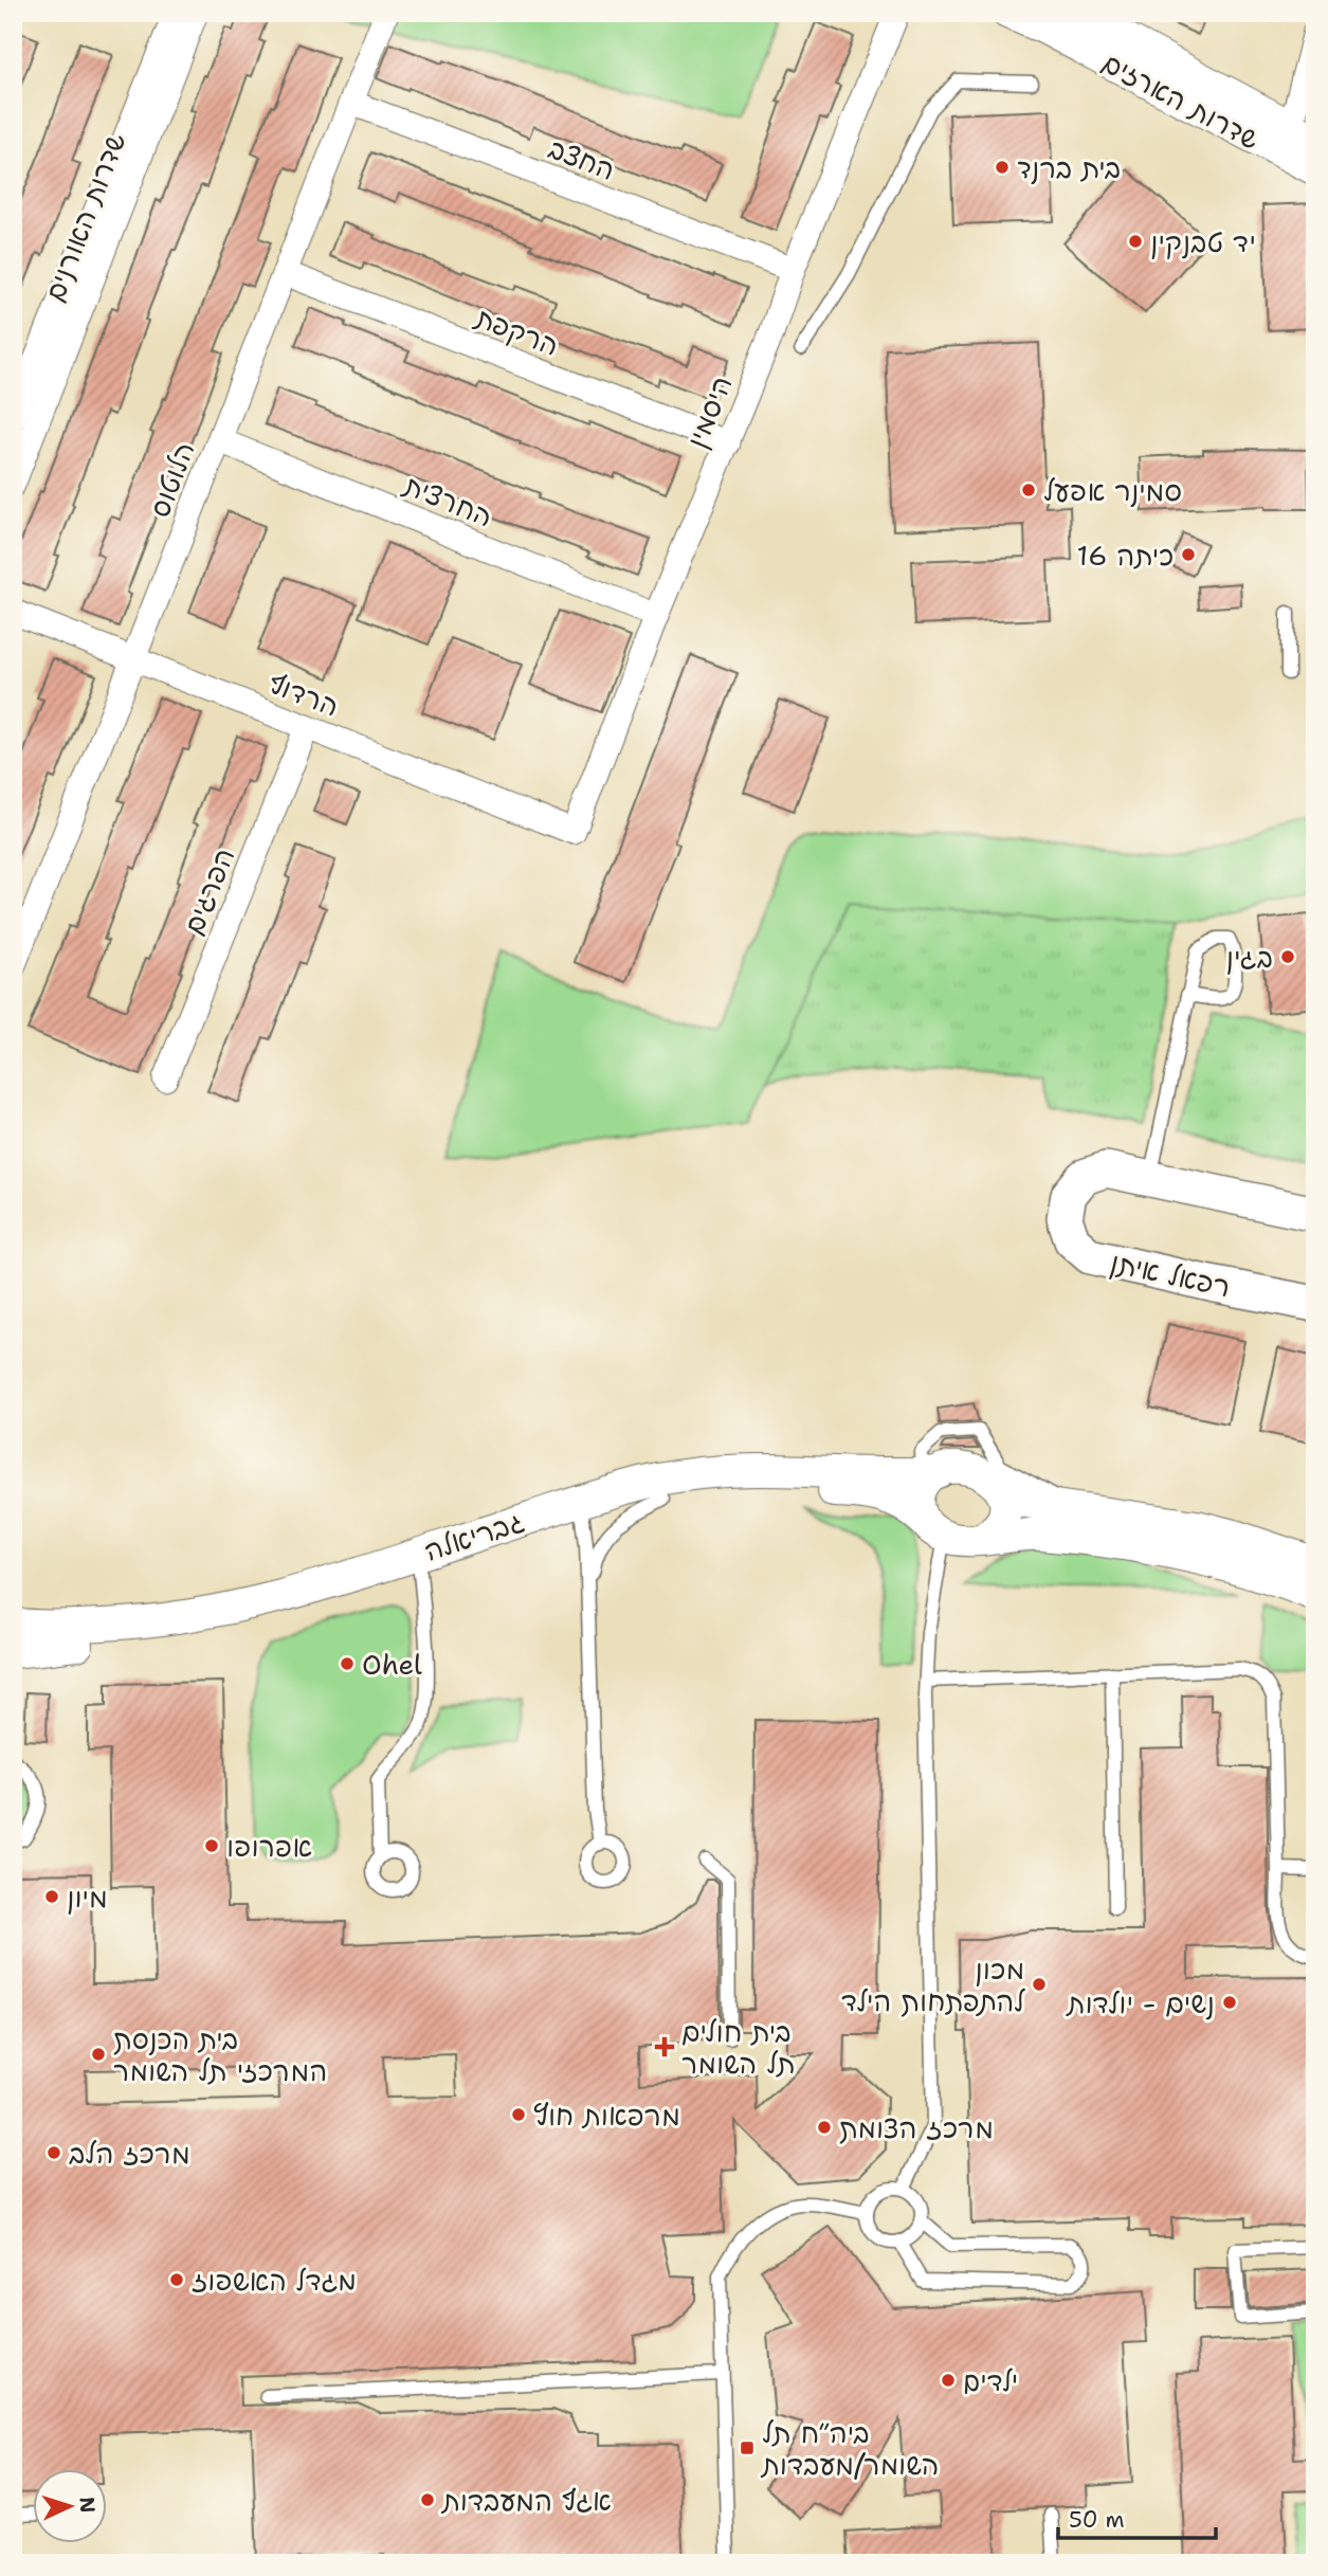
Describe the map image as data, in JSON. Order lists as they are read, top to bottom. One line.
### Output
{"streets":{"main road":["רפאל איתן"],"street":["שדרות הארזים","החצב","שדרות האורנים","הרקפת","היסמין","הלוטוס","החרצית","הרדוף","הפרגים","גבריאלה"]},"crossings":[["החצב","היסמין"],["החצב","הלוטוס"],["הרקפת","היסמין"],["הרקפת","הלוטוס"],["היסמין","החרצית"],["היסמין","הרדוף"],["הלוטוס","החרצית"],["הלוטוס","הרדוף"],["הרדוף","הפרגים"]],"places":{"other":["בית ברנד","יד טבנקין","סמינר אפעל","כיתה 16","בגין","Ohel","אפרופו","מיון","מכון להתפתחות הילד","נשים - יולדות","בית הכנסת המרכזי תל השומר","מרפאות חוץ","מרכז הצומת","מרכז הלב","מגדל האשפוז","ילדים","אגף המעבדות"],"health":["בית חולים תל השומר"],"transit":["ביה״ח תל השומר/מעבדות"]},"scale_bar":"50 m","north":"right"}
